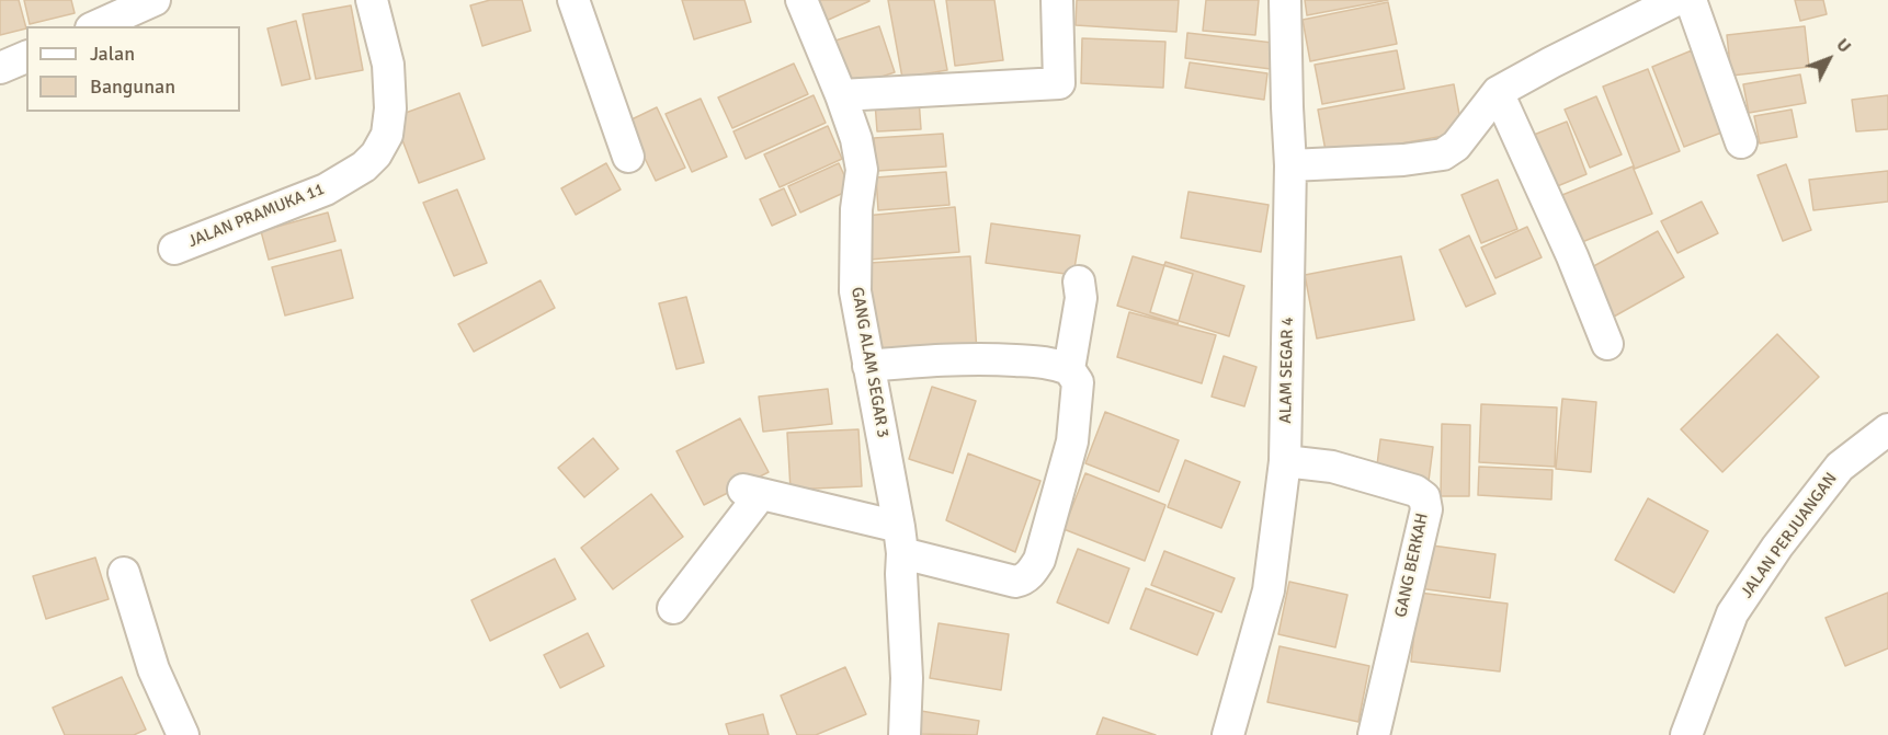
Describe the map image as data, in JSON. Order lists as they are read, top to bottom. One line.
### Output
{"streets":{"street":["JALAN PRAMUKA 11","GANG ALAM SEGAR 3","ALAM SEGAR 4","JALAN PERJUANGAN","GANG BERKAH"]},"crossings":[["ALAM SEGAR 4","GANG BERKAH"]],"legend":["Jalan","Bangunan"],"north":"top right"}
